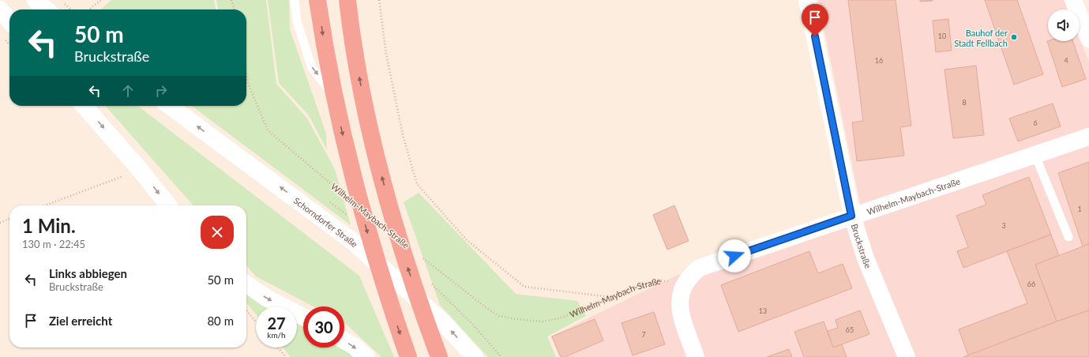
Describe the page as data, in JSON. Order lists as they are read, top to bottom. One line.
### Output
{"streets":{"street":["Wilhelm-Maybach-Straße","Schorndorfer Straße","Bruckstraße"]},"crossings":[["Wilhelm-Maybach-Straße","Bruckstraße"]],"places":["Bauhof der Stadt Fellbach"],"house_numbers":["10","16","4","8","6","1","3","66","13","65","7"],"page":{"turn":["50 m","Bruckstraße"],"heading":["1 Min.","130 m · 22:45"],"list":[{"name":"Links abbiegen","note":"Bruckstraße","value":"50 m"},{"name":"Ziel erreicht","value":"80 m"}],"speed":"27 km/h","limit":"30"}}
